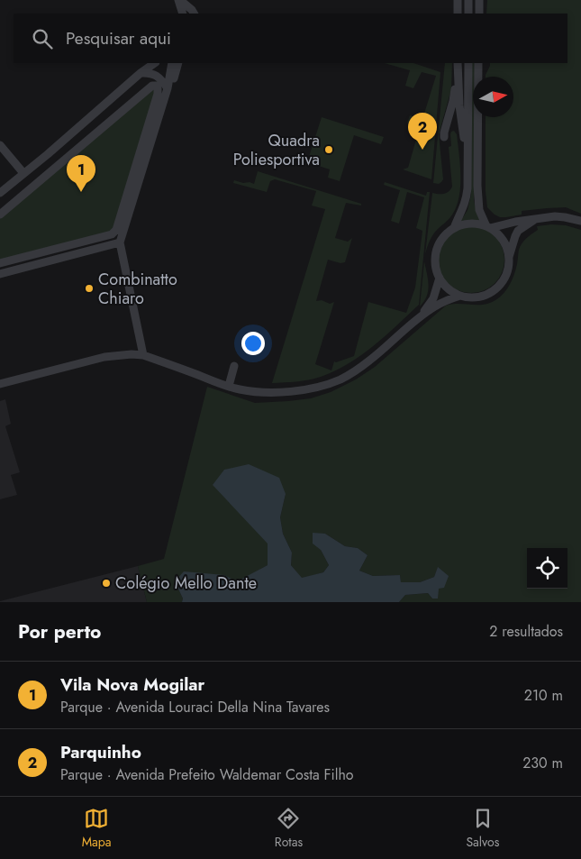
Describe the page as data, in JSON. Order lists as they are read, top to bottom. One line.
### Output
{"places":["Quadra Poliesportiva","Combinatto Chiaro","Colégio Mello Dante"],"north":"right","page":{"search":"Pesquisar aqui","pins":["2","1"],"heading":["Por perto","2 resultados"],"list":[{"mark":"1","name":"Vila Nova Mogilar","note":"Parque · Avenida Louraci Della Nina Tavares","value":"210 m"},{"mark":"2","name":"Parquinho","note":"Parque · Avenida Prefeito Waldemar Costa Filho","value":"230 m"}],"nav":["Mapa","Rotas","Salvos"]}}
